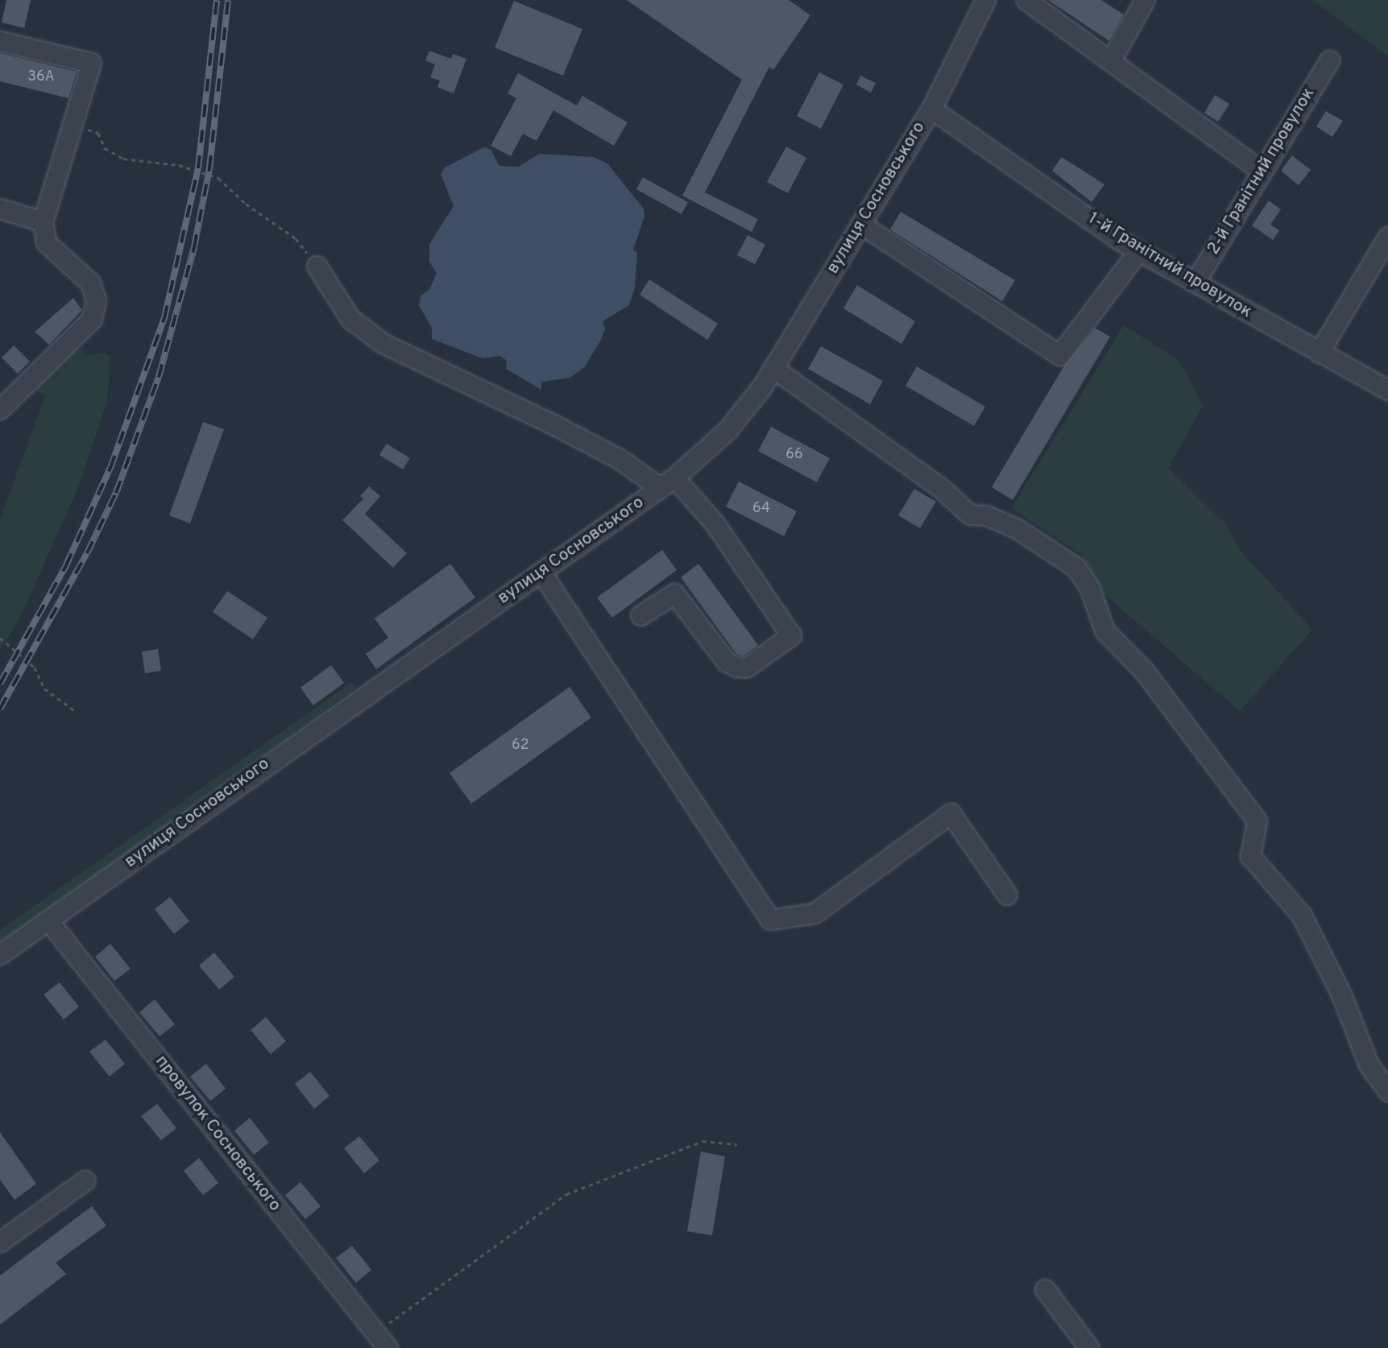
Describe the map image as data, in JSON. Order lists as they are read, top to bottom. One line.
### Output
{"streets":{"street":["2-й Гранітний провулок","вулиця Сосновського","1-й Гранітний провулок","провулок Сосновського"]},"crossings":[["2-й Гранітний провулок","1-й Гранітний провулок"],["вулиця Сосновського","1-й Гранітний провулок"],["вулиця Сосновського","провулок Сосновського"]],"house_numbers":["36А","66","64","62"]}
